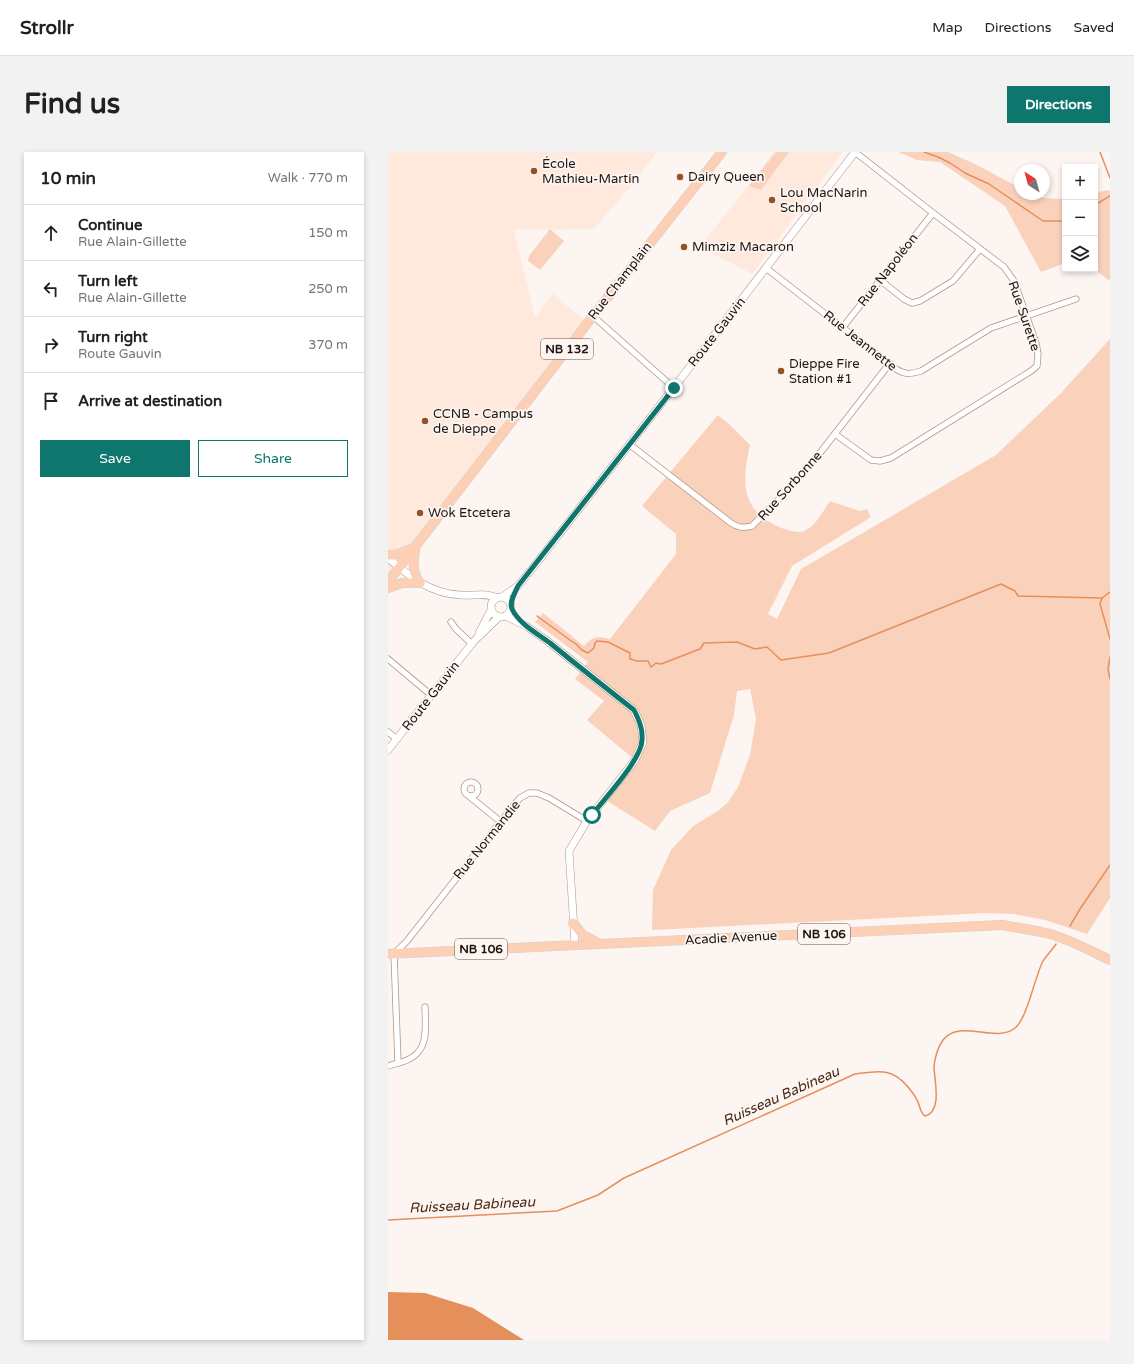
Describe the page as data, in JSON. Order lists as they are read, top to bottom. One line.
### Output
{"streets":{"main road":["Rue Champlain","NB 132","NB 106","Acadie Avenue"],"street":["Rue Napoléon","Rue Surette","Route Gauvin","Rue Jeannette","Rue Sorbonne","Rue Normandie"]},"crossings":[["Rue Napoléon","Rue Surette"],["Rue Napoléon","Rue Jeannette"],["Rue Surette","Route Gauvin"],["Rue Surette","Rue Jeannette"],["Rue Surette","Rue Sorbonne"],["Route Gauvin","Rue Jeannette"],["Route Gauvin","Rue Sorbonne"],["Rue Jeannette","Rue Sorbonne"],["Rue Normandie","Acadie Avenue"]],"water":["Ruisseau Babineau"],"places":["École Mathieu-Martin","Dairy Queen","Lou MacNarin School","Mimziz Macaron","Dieppe Fire Station #1","CCNB - Campus de Dieppe","Wok Etcetera"],"north":"top left","page":{"header":"Strollr","nav":["Map","Directions","Saved"],"buttons":["Directions",["Save","Share"]],"title":"Find us","heading":["10 min","Walk · 770 m"],"map_buttons":["+","−"],"list":[["Continue","Rue Alain-Gillette","150 m"],["Turn left","Rue Alain-Gillette","250 m"],["Turn right","Route Gauvin","370 m"],"Arrive at destination"]}}
